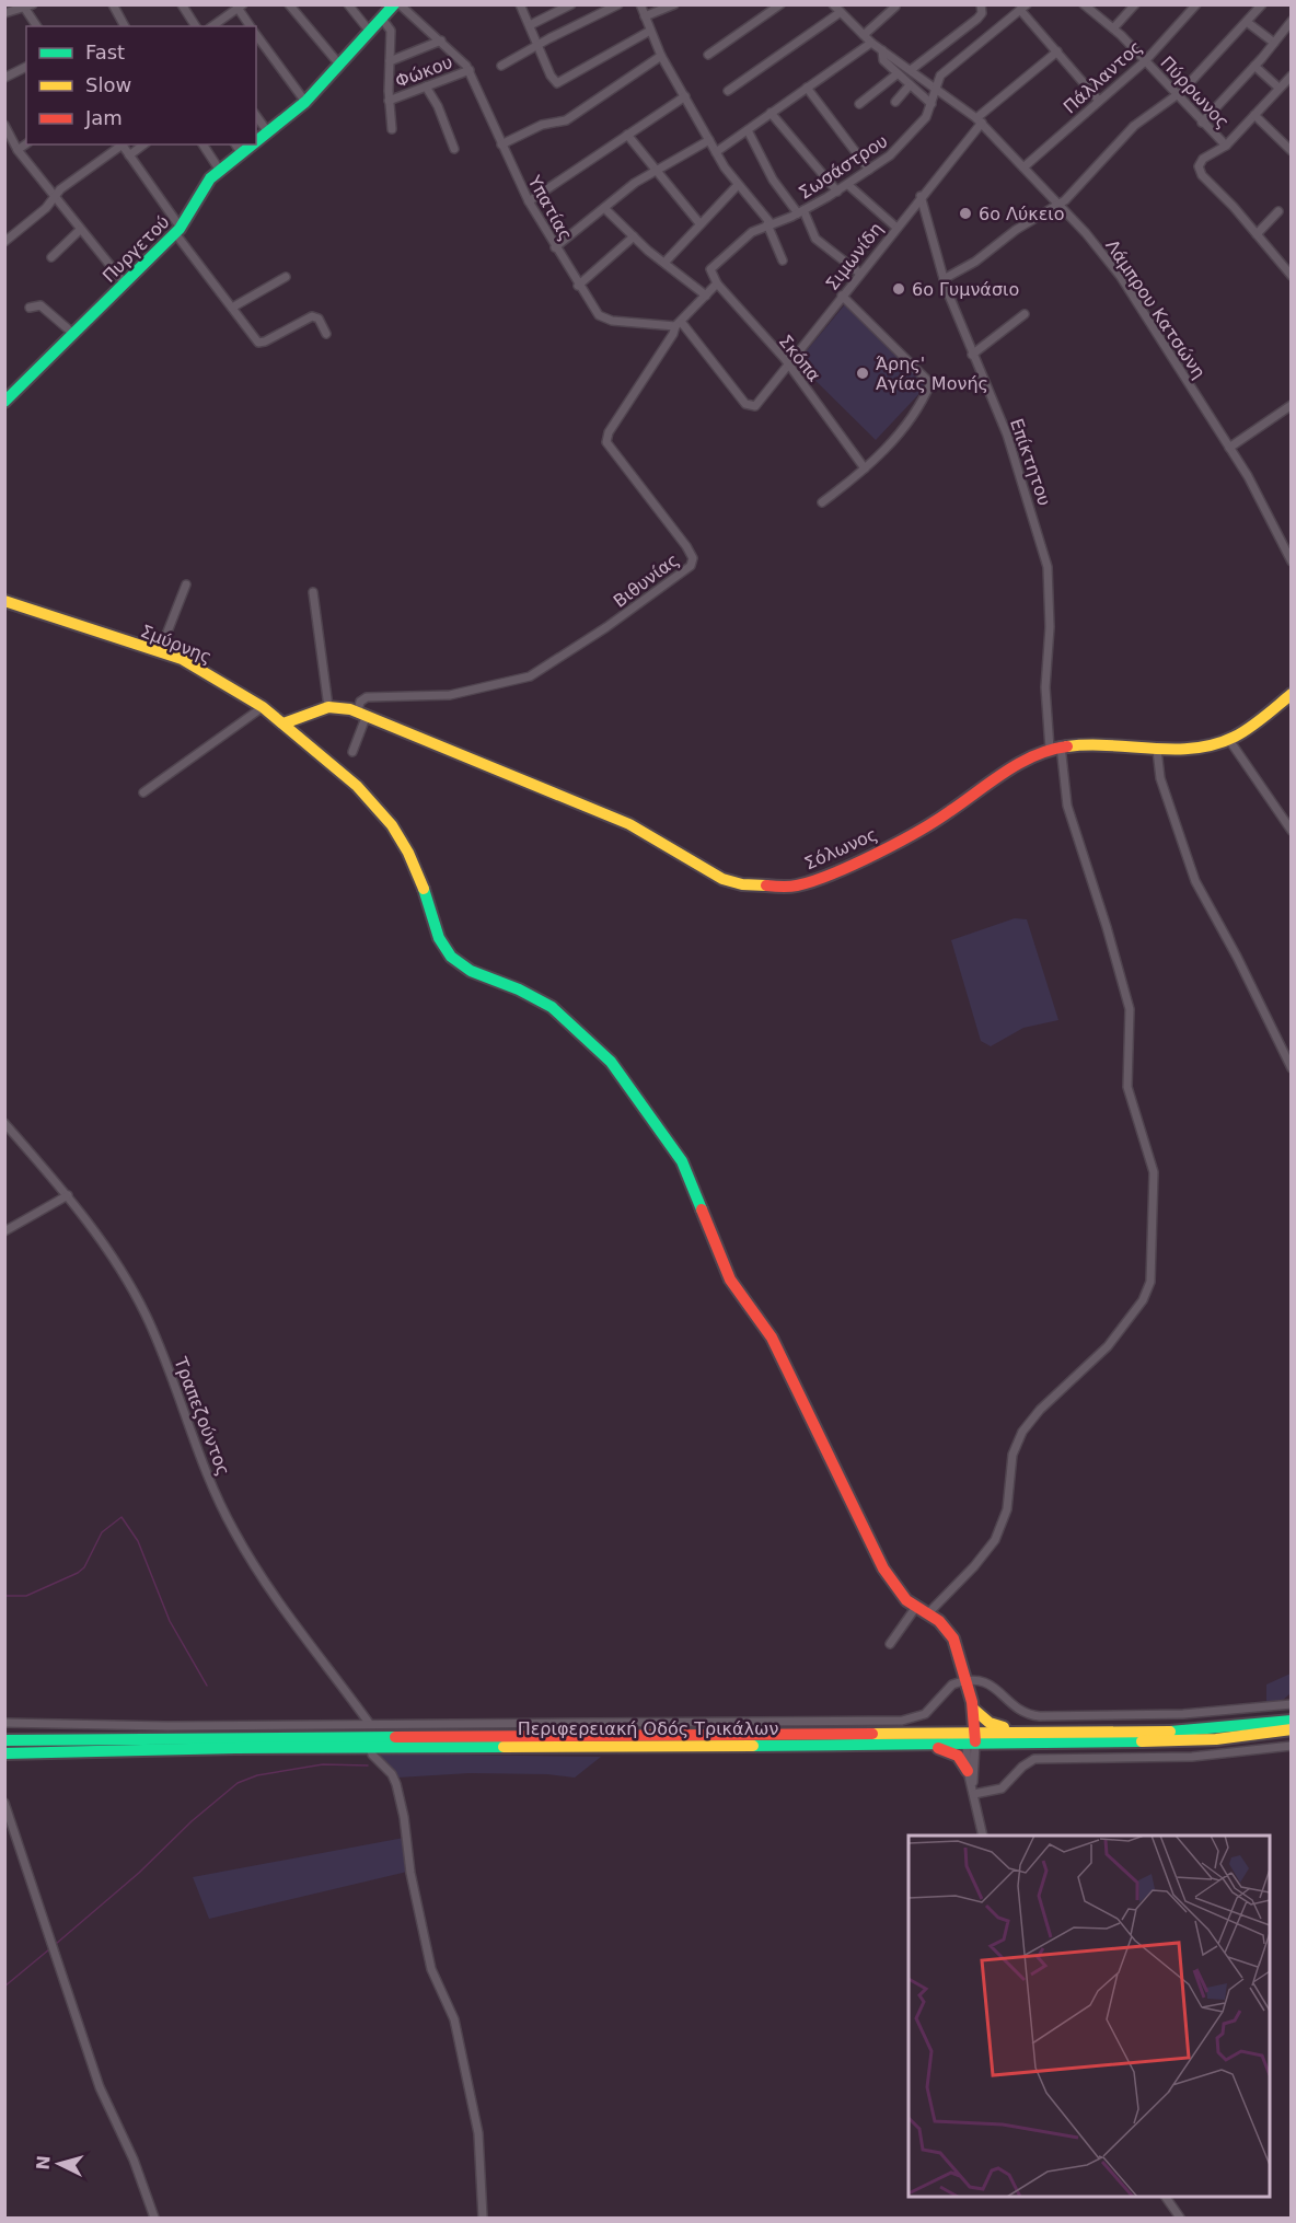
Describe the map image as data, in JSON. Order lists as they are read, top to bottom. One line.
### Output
{"streets":{"street":["Φώκου","Πάλλαντος","Πύρρωνος","Σωσάστρου","Υπατίας","Πυργετού","Σιμωνίδη","Λάμπρου Κατσώνη","Σκόπα","Επίκτητου","Βιθυνίας","Σμύρνης","Σόλωνος","Τραπεζούντος","Περιφερειακή Οδός Τρικάλων"]},"crossings":[["Φώκου","Υπατίας"],["Πάλλαντος","Πύρρωνος"],["Πάλλαντος","Λάμπρου Κατσώνη"],["Σωσάστρου","Λάμπρου Κατσώνη"],["Σωσάστρου","Σκόπα"],["Υπατίας","Σιμωνίδη"],["Υπατίας","Βιθυνίας"],["Σιμωνίδη","Λάμπρου Κατσώνη"],["Σιμωνίδη","Σκόπα"],["Σιμωνίδη","Επίκτητου"],["Σιμωνίδη","Βιθυνίας"],["Επίκτητου","Σμύρνης"],["Επίκτητου","Σόλωνος"],["Βιθυνίας","Σόλωνος"]],"places":["6ο Λύκειο","6ο Γυμνάσιο","Άρης' Αγίας Μονής"],"legend":["Fast","Slow","Jam"],"north":"left"}
